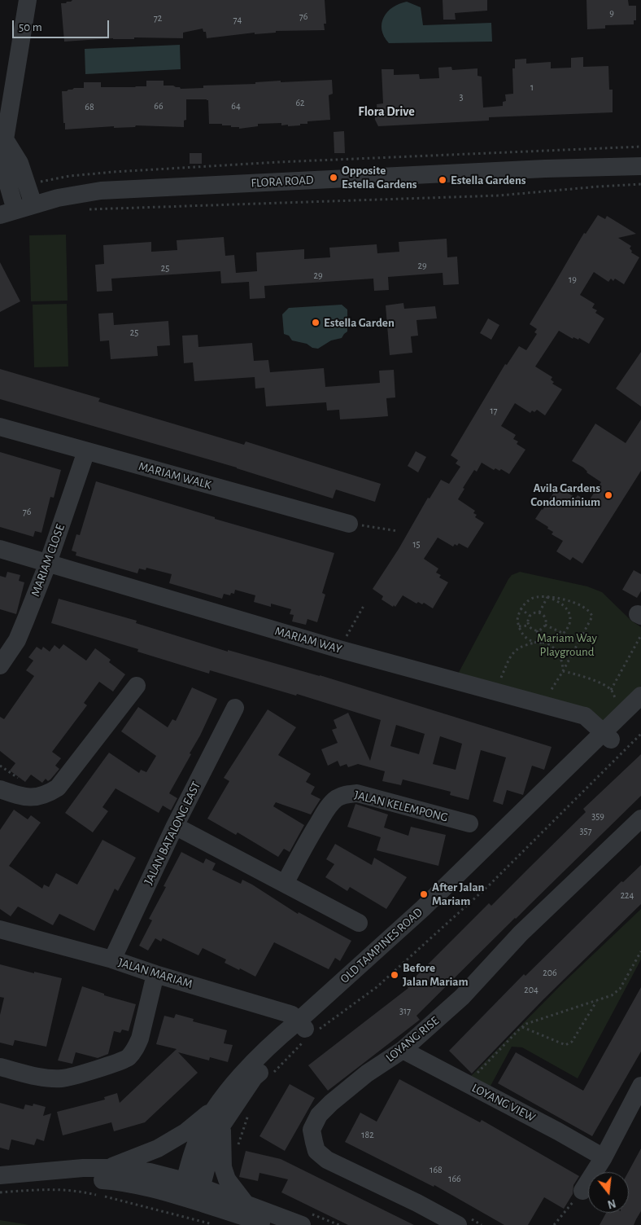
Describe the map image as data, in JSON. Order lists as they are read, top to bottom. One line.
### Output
{"streets":{"street":["FLORA ROAD","MARIAM WALK","MARIAM CLOSE","MARIAM WAY","JALAN KELEMPONG","JALAN BATALONG EAST","OLD TAMPINES ROAD","JALAN MARIAM","LOYANG RISE","LOYANG VIEW"]},"crossings":[["MARIAM WALK","MARIAM CLOSE"],["MARIAM CLOSE","MARIAM WAY"],["MARIAM WAY","OLD TAMPINES ROAD"],["JALAN BATALONG EAST","JALAN MARIAM"],["OLD TAMPINES ROAD","JALAN MARIAM"],["LOYANG RISE","LOYANG VIEW"]],"districts":["Flora Drive"],"parks":["Mariam Way Playground"],"places":["Opposite Estella Gardens","Estella Gardens","Estella Garden","Avila Gardens Condominium","After Jalan Mariam","Before Jalan Mariam"],"house_numbers":["9","76","72","74","1","3","62","66","64","68","29","25","29","19","25","17","76","15","359","357","224","206","204","317","182","168","166"],"scale_bar":"50 m","north":"bottom"}
